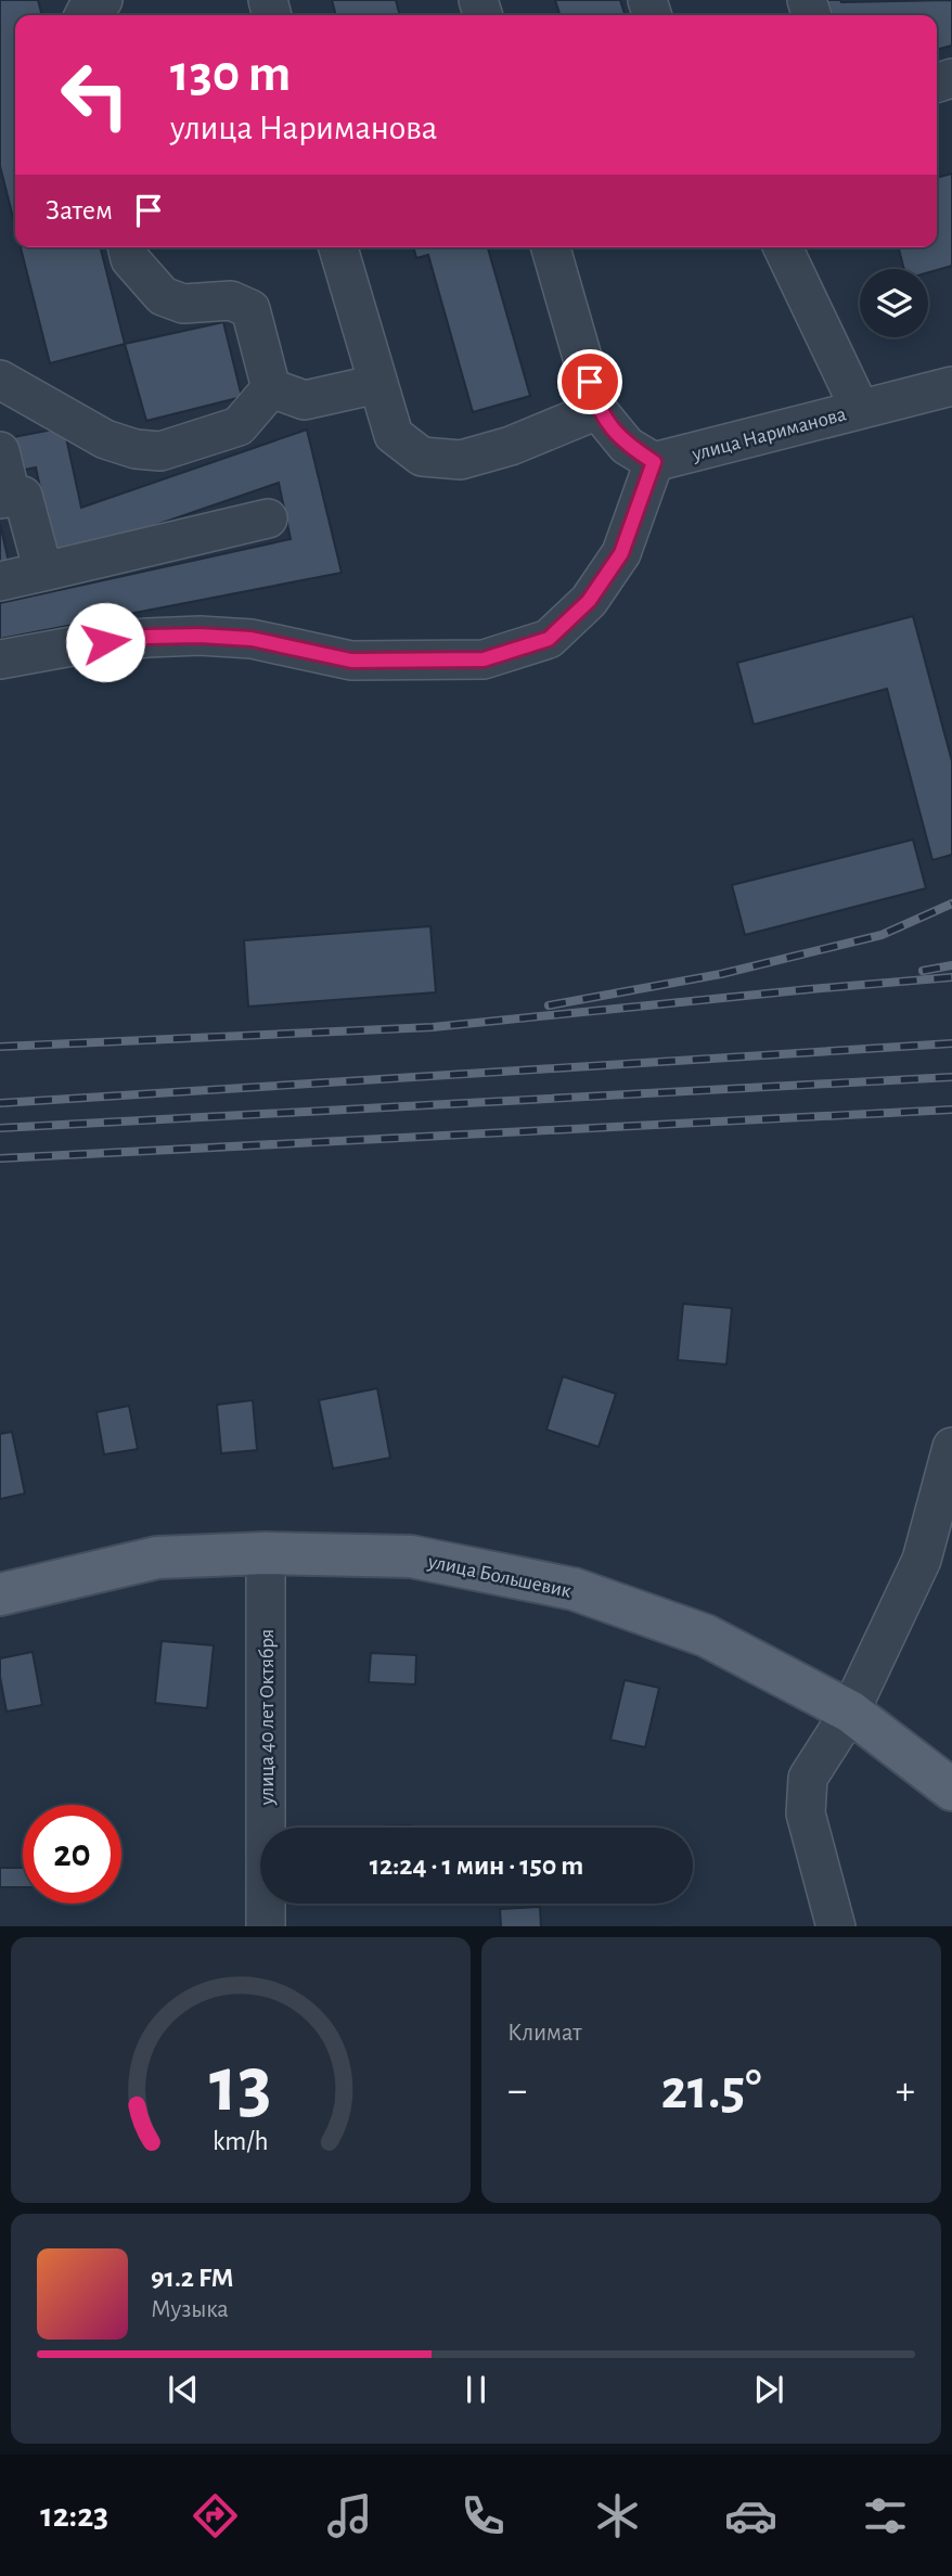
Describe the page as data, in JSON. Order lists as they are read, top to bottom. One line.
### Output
{"streets":{"main road":["улица Большевик"],"street":["улица Нариманова","улица 40 лет Октября"]},"crossings":[["улица Большевик","улица 40 лет Октября"]],"page":{"turn":["130 m","улица Нариманова"],"then":"Затем","limit":"20","trip":"12:24 · 1 мин · 150 m","tile":"Климат","heat":["−","21.5°","+"],"song":["91.2 FM","Музыка"],"tabs":"12:23","gauge":["13","km/h"]}}
